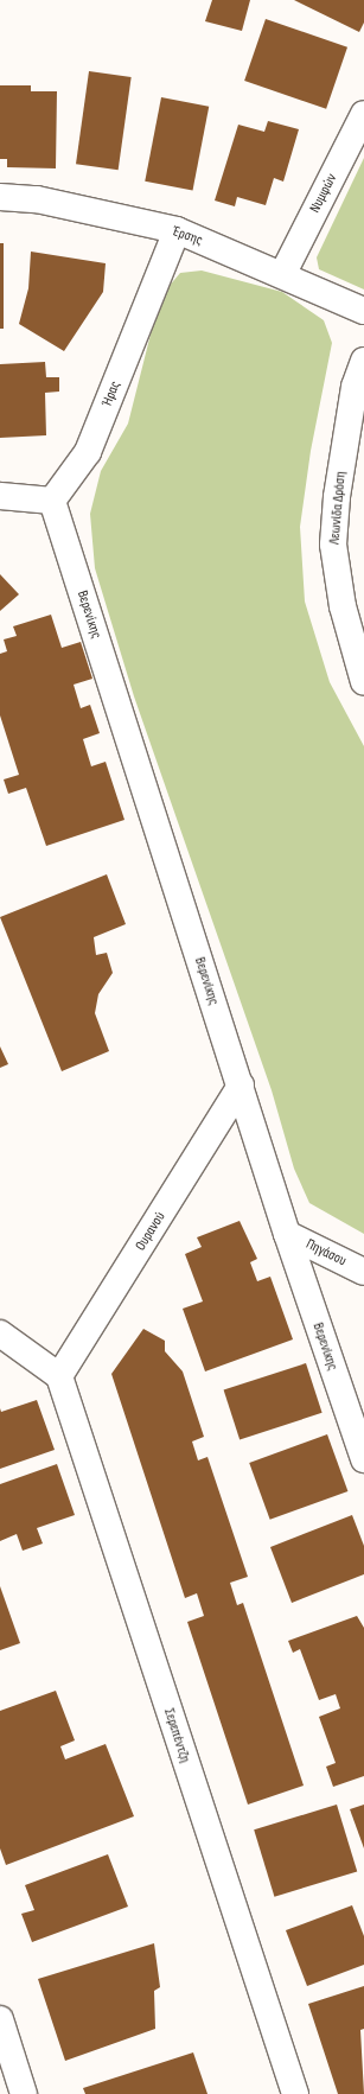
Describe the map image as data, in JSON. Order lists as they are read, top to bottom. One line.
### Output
{"streets":{"street":["Νυμφών","Έρσης","Ήρας","Λεωνίδα Δρόση","Βερενίκης","Ουρανού","Πηγάσου","Σερεπέντζη"]},"crossings":[["Νυμφών","Έρσης"],["Έρσης","Ήρας"],["Ήρας","Βερενίκης"],["Βερενίκης","Ουρανού"],["Βερενίκης","Πηγάσου"],["Ουρανού","Σερεπέντζη"]]}
